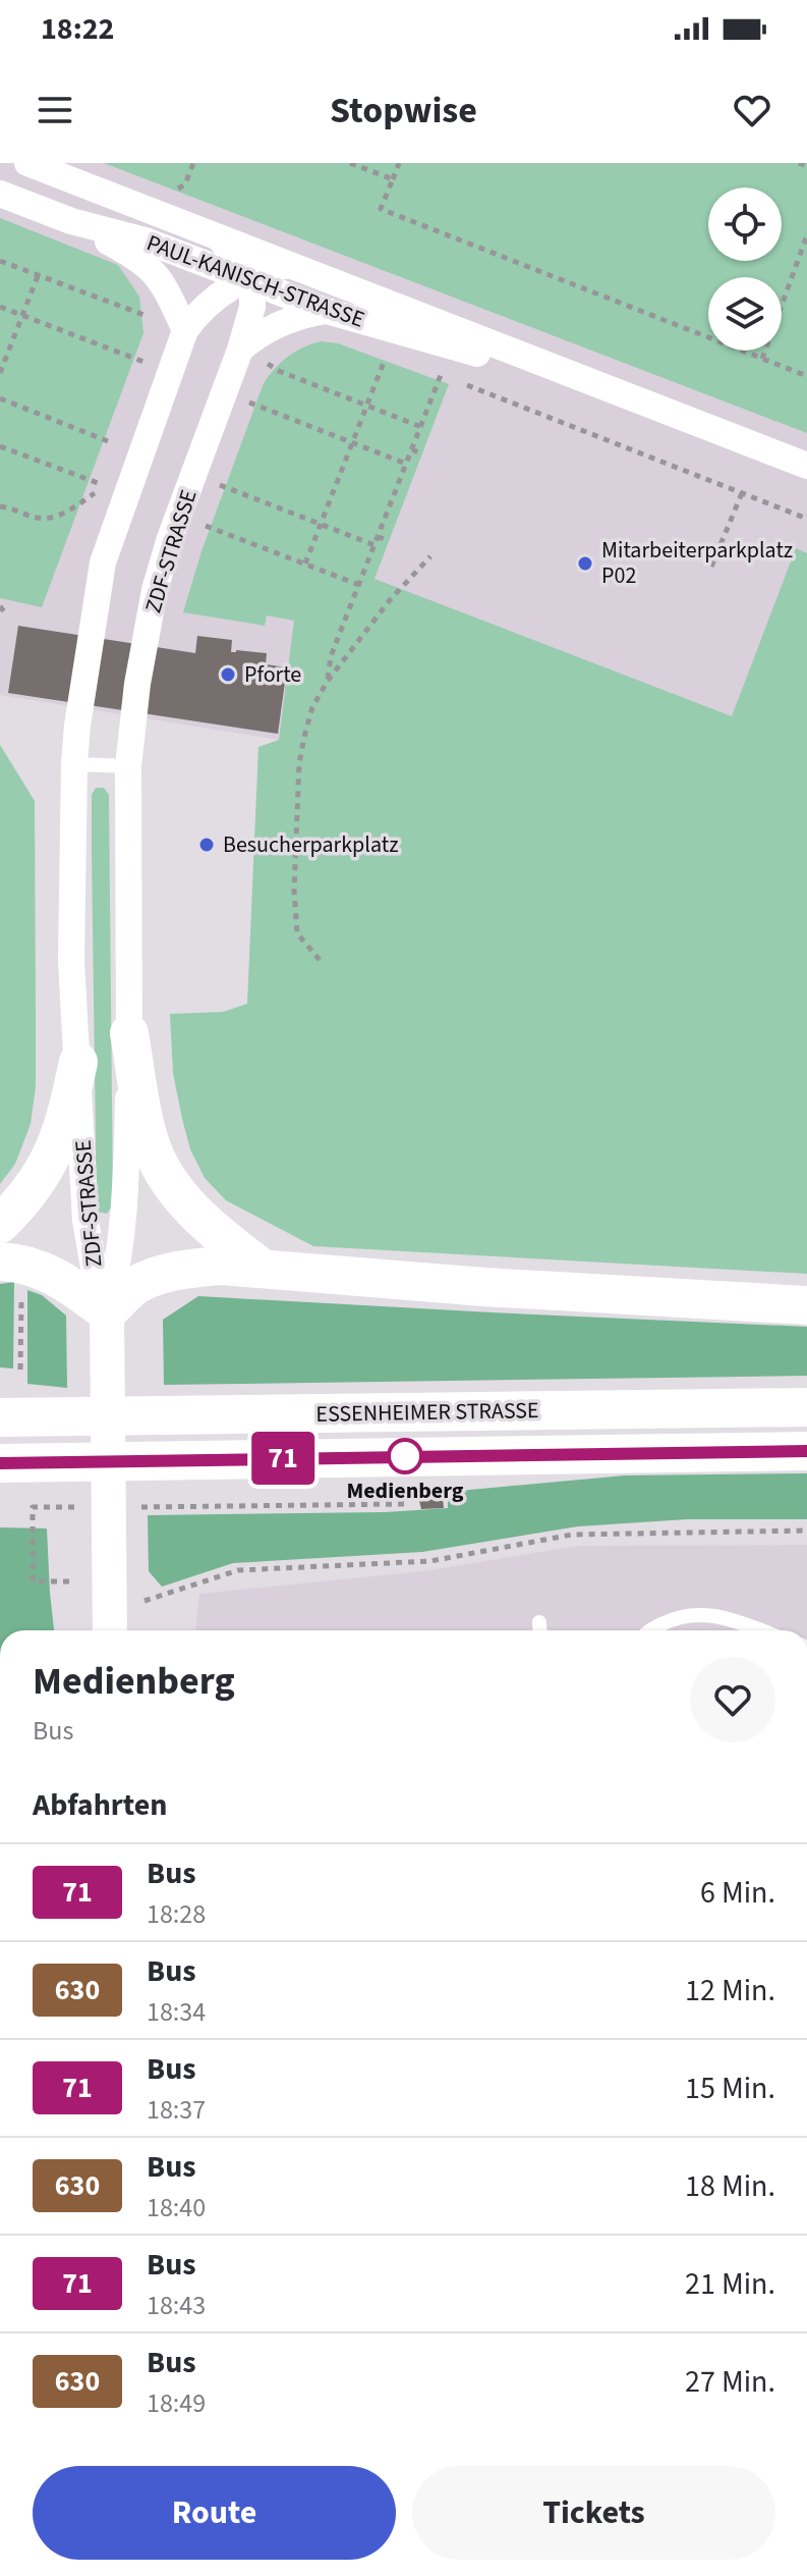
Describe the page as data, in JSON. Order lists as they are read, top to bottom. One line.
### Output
{"streets":{"main road":["ESSENHEIMER STRASSE"],"street":["PAUL-KANISCH-STRASSE","ZDF-STRASSE"]},"crossings":[["PAUL-KANISCH-STRASSE","ZDF-STRASSE"]],"places":["Mitarbeiterparkplatz P02","Pforte","Besucherparkplatz","Medienberg"],"lines":["bus line 71"],"page":{"status":"18:22","header":"Stopwise","on_map":"71","heading":[["Medienberg","Bus"],"Abfahrten"],"list":[{"mark":"71","name":"Bus","note":"18:28","value":"6 Min."},{"mark":"630","name":"Bus","note":"18:34","value":"12 Min."},{"mark":"71","name":"Bus","note":"18:37","value":"15 Min."},{"mark":"630","name":"Bus","note":"18:40","value":"18 Min."},{"mark":"71","name":"Bus","note":"18:43","value":"21 Min."},{"mark":"630","name":"Bus","note":"18:49","value":"27 Min."}],"buttons":["Route","Tickets"]}}
